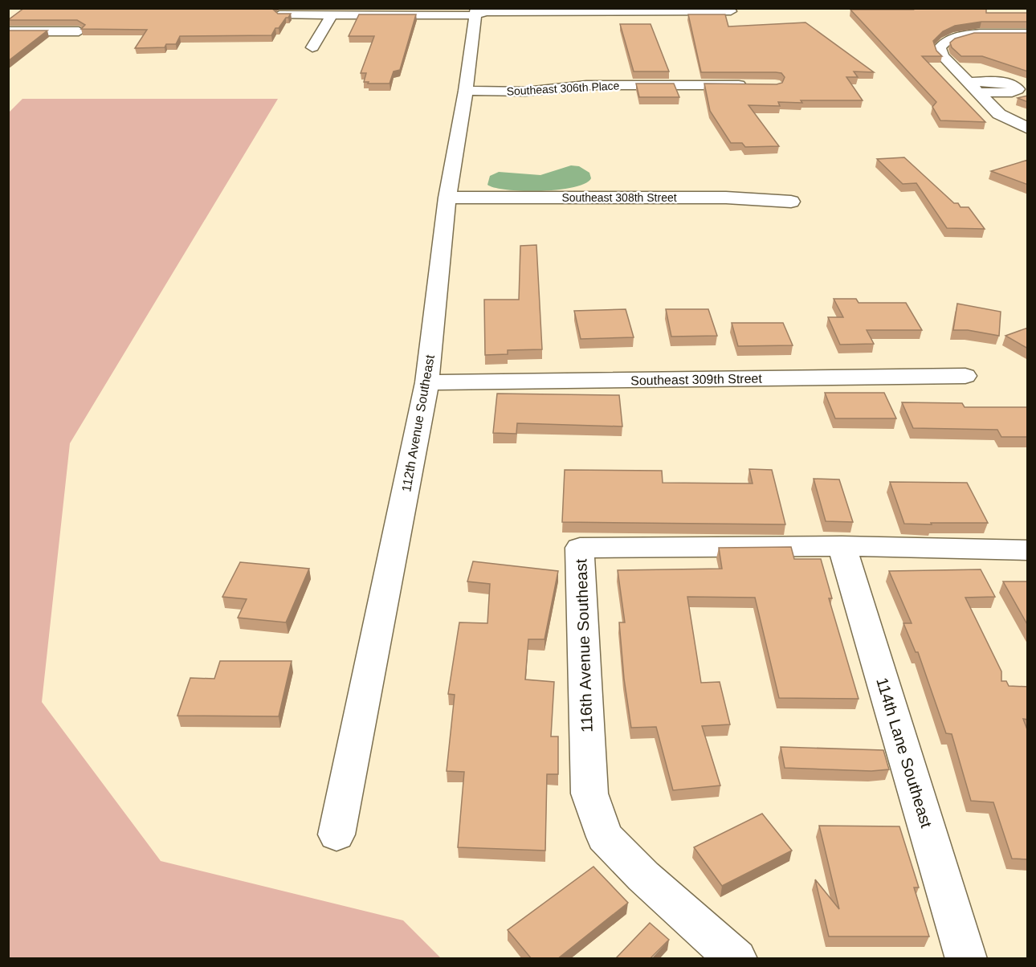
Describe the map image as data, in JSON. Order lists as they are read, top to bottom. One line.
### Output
{"streets":{"street":["Southeast 306th Place","Southeast 308th Street","Southeast 309th Street","112th Avenue Southeast","116th Avenue Southeast","114th Lane Southeast"]},"crossings":[["Southeast 306th Place","112th Avenue Southeast"],["Southeast 308th Street","112th Avenue Southeast"],["Southeast 309th Street","112th Avenue Southeast"],["116th Avenue Southeast","114th Lane Southeast"]]}
